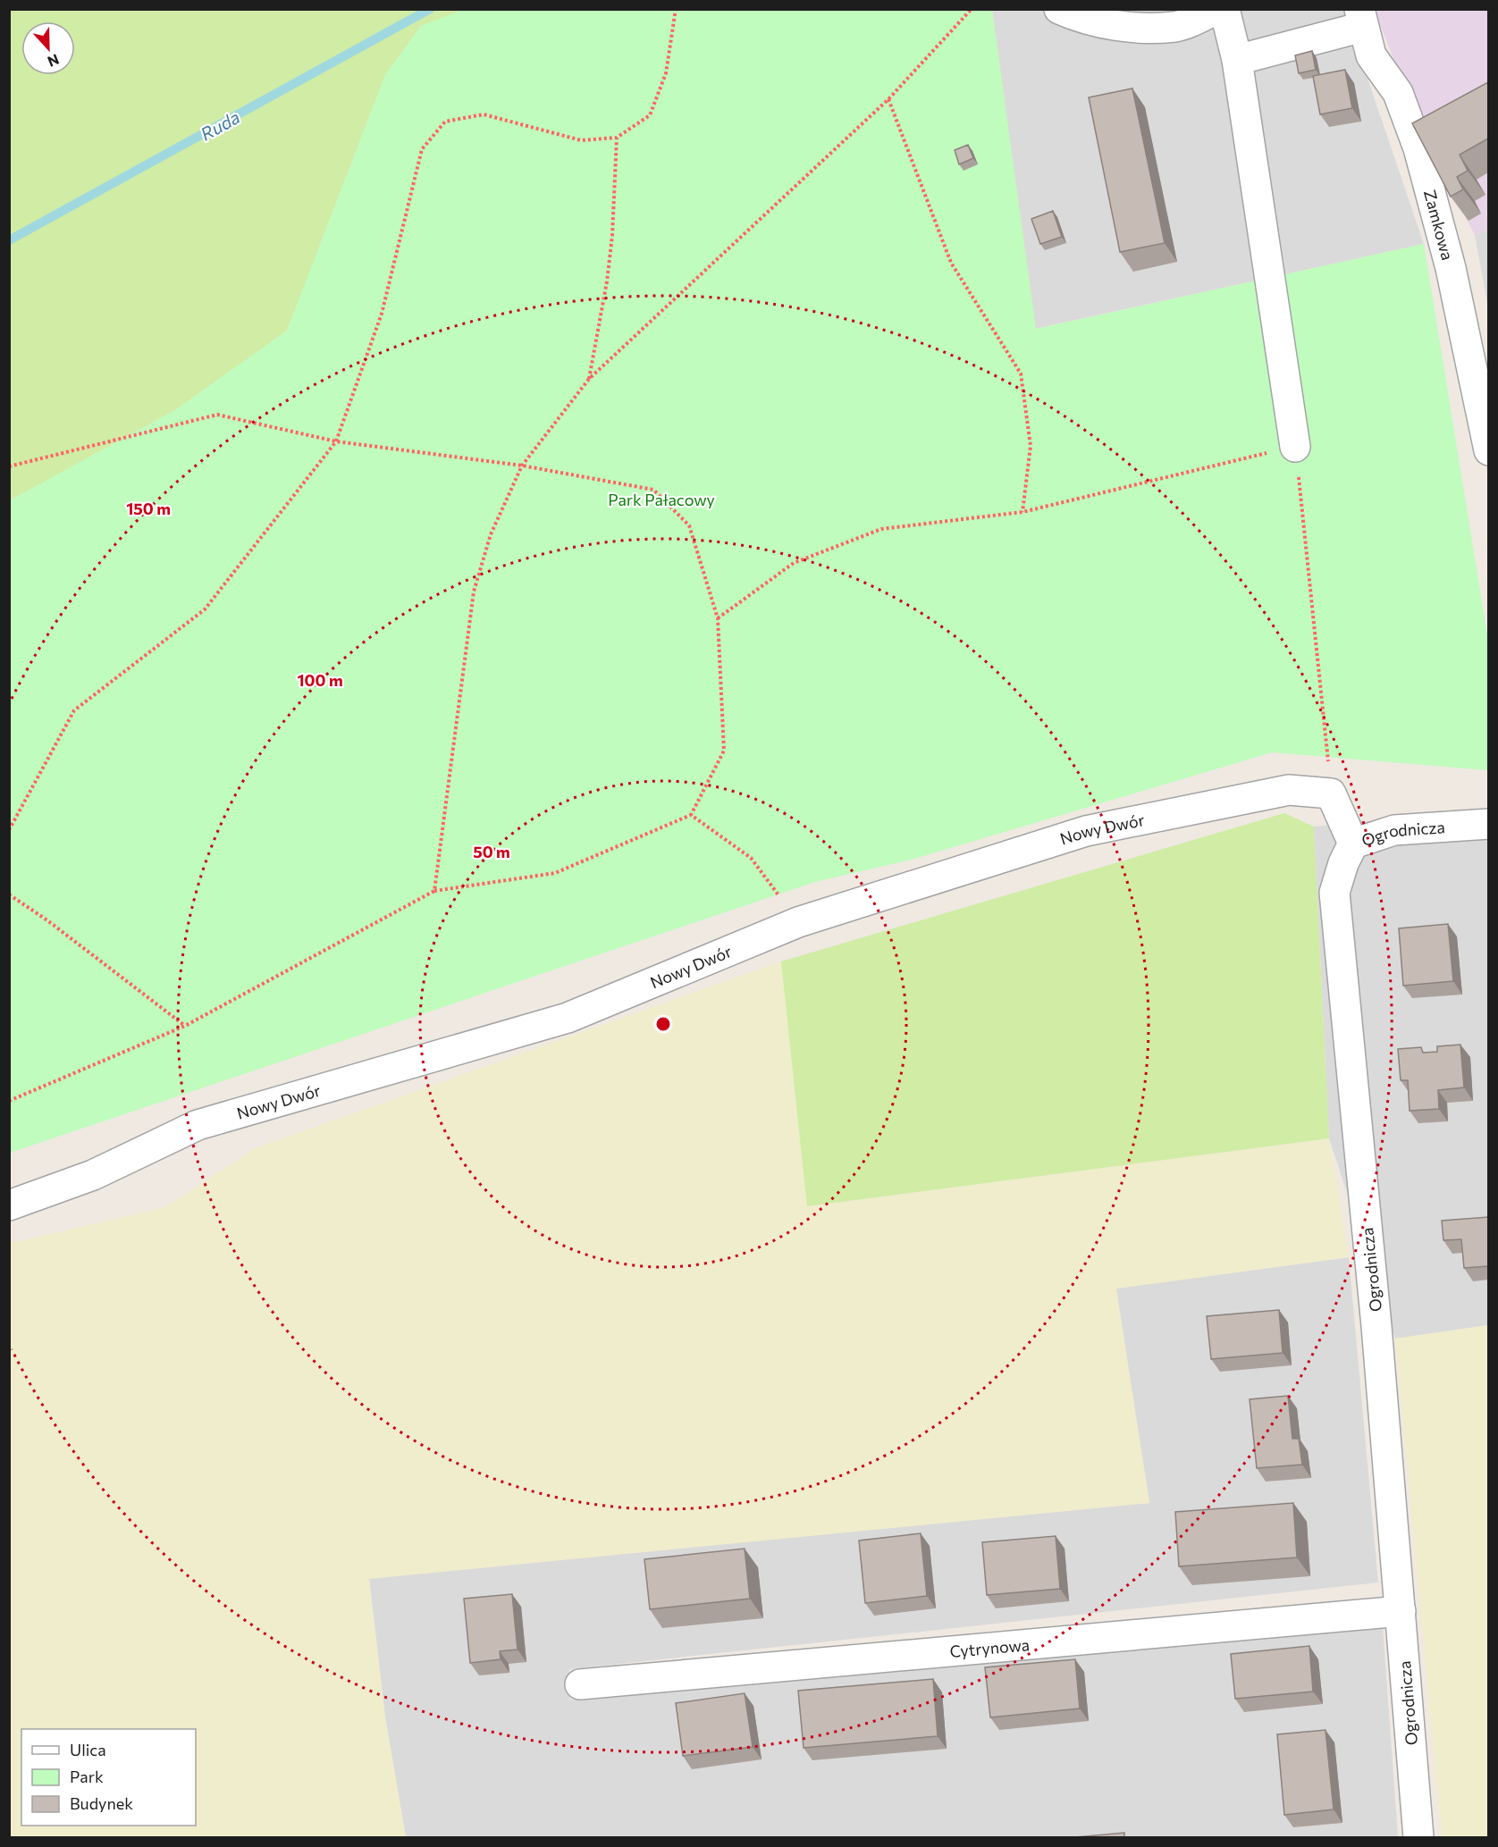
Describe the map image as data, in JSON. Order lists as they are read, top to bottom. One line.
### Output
{"streets":{"street":["Zamkowa","Nowy Dwór","Ogrodnicza","Cytrynowa"]},"crossings":[["Ogrodnicza","Cytrynowa"]],"water":["Ruda"],"parks":["Park Pałacowy"],"legend":["Ulica","Park","Budynek"],"north":"bottom","rings":["150 m","100 m","50 m"]}
